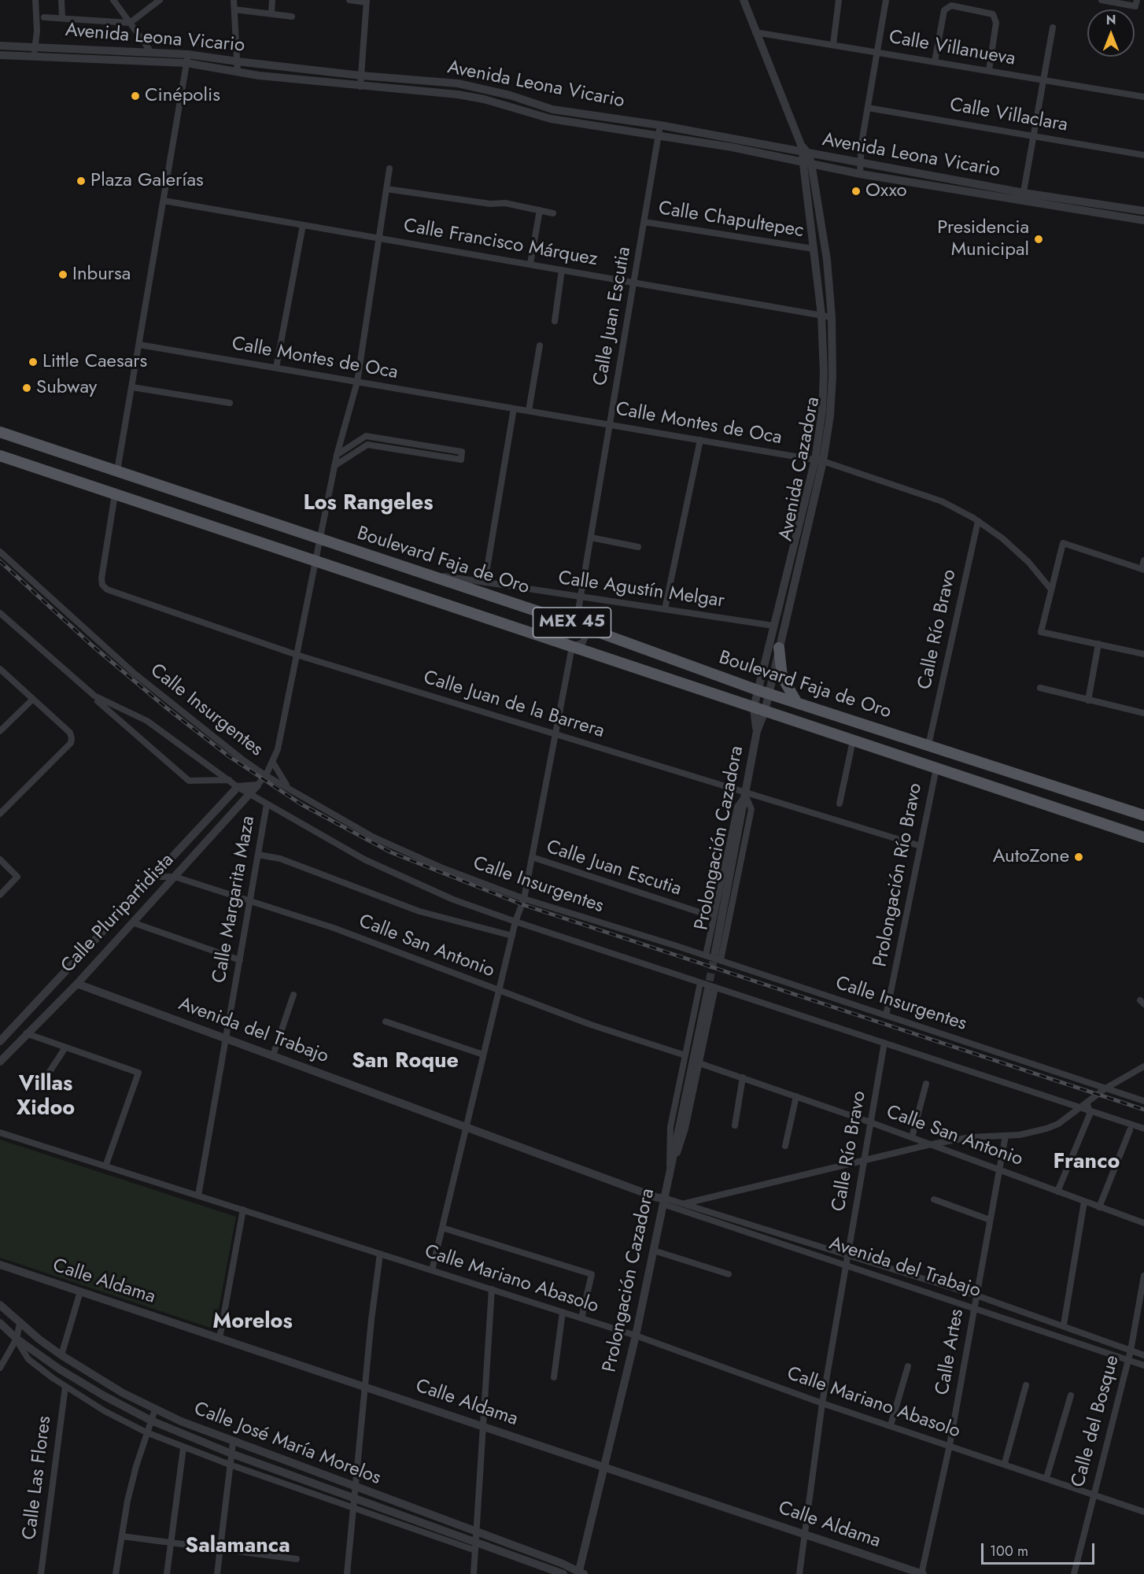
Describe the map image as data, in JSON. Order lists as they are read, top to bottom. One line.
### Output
{"streets":{"main road":["Boulevard Faja de Oro","MEX 45"],"street":["Avenida Leona Vicario","Calle Villanueva","Calle Villaclara","Calle Chapultepec","Calle Francisco Márquez","Calle Juan Escutia","Calle Montes de Oca","Avenida Cazadora","Calle Agustín Melgar","Calle Río Bravo","Calle Juan de la Barrera","Calle Insurgentes","Prolongación Cazadora","Prolongación Río Bravo","Calle Margarita Maza","Calle Pluripartidista","Calle San Antonio","Avenida del Trabajo","Calle Mariano Abasolo","Calle Aldama","Calle Artes","Calle del Bosque","Calle José María Morelos","Calle Las Flores"]},"crossings":[["Avenida Leona Vicario","Calle Juan Escutia"],["Avenida Leona Vicario","Avenida Cazadora"],["Calle Villanueva","Avenida Cazadora"],["Calle Chapultepec","Calle Juan Escutia"],["Calle Chapultepec","Avenida Cazadora"],["Calle Francisco Márquez","Calle Juan Escutia"],["Calle Francisco Márquez","Avenida Cazadora"],["Calle Francisco Márquez","Calle Pluripartidista"],["Calle Juan Escutia","Calle Montes de Oca"],["Calle Juan Escutia","Boulevard Faja de Oro"],["Calle Juan Escutia","Calle Agustín Melgar"],["Calle Juan Escutia","Calle Juan de la Barrera"],["Calle Juan Escutia","Calle Insurgentes"],["Calle Juan Escutia","Calle San Antonio"],["Calle Juan Escutia","Avenida del Trabajo"],["Calle Juan Escutia","Calle Mariano Abasolo"],["Calle Montes de Oca","Avenida Cazadora"],["Calle Montes de Oca","Calle Río Bravo"],["Calle Montes de Oca","Calle Pluripartidista"],["Avenida Cazadora","Boulevard Faja de Oro"],["Avenida Cazadora","Calle Agustín Melgar"],["Avenida Cazadora","Prolongación Cazadora"],["Boulevard Faja de Oro","Calle Agustín Melgar"],["Boulevard Faja de Oro","Calle Río Bravo"],["Boulevard Faja de Oro","Calle Juan de la Barrera"],["Boulevard Faja de Oro","Prolongación Cazadora"],["Boulevard Faja de Oro","Prolongación Río Bravo"],["Boulevard Faja de Oro","Calle Pluripartidista"],["Calle Río Bravo","Calle San Antonio"],["Calle Río Bravo","Avenida del Trabajo"],["Calle Río Bravo","Calle Mariano Abasolo"],["Calle Río Bravo","Calle Aldama"],["Calle Juan de la Barrera","Prolongación Cazadora"],["Calle Juan de la Barrera","Prolongación Río Bravo"],["Calle Juan de la Barrera","Calle Pluripartidista"],["Calle Insurgentes","Prolongación Río Bravo"],["Calle Insurgentes","Calle Pluripartidista"],["Prolongación Cazadora","Avenida del Trabajo"],["Prolongación Cazadora","Calle Mariano Abasolo"],["Prolongación Cazadora","Calle Aldama"],["Prolongación Cazadora","Calle José María Morelos"],["Calle Margarita Maza","Calle San Antonio"],["Calle Margarita Maza","Avenida del Trabajo"],["Calle Margarita Maza","Calle Mariano Abasolo"],["Calle Pluripartidista","Calle San Antonio"],["Calle Pluripartidista","Avenida del Trabajo"],["Calle San Antonio","Calle Artes"],["Avenida del Trabajo","Calle Artes"],["Avenida del Trabajo","Calle del Bosque"],["Calle Mariano Abasolo","Calle Artes"],["Calle Mariano Abasolo","Calle del Bosque"],["Calle Aldama","Calle Artes"]],"districts":["Los Rangeles","San Roque","Villas Xidoo","Franco","Morelos","Salamanca"],"places":["Cinépolis","Plaza Galerías","Oxxo","Presidencia Municipal","Inbursa","Little Caesars","Subway","AutoZone"],"scale_bar":"100 m","north":"top"}
